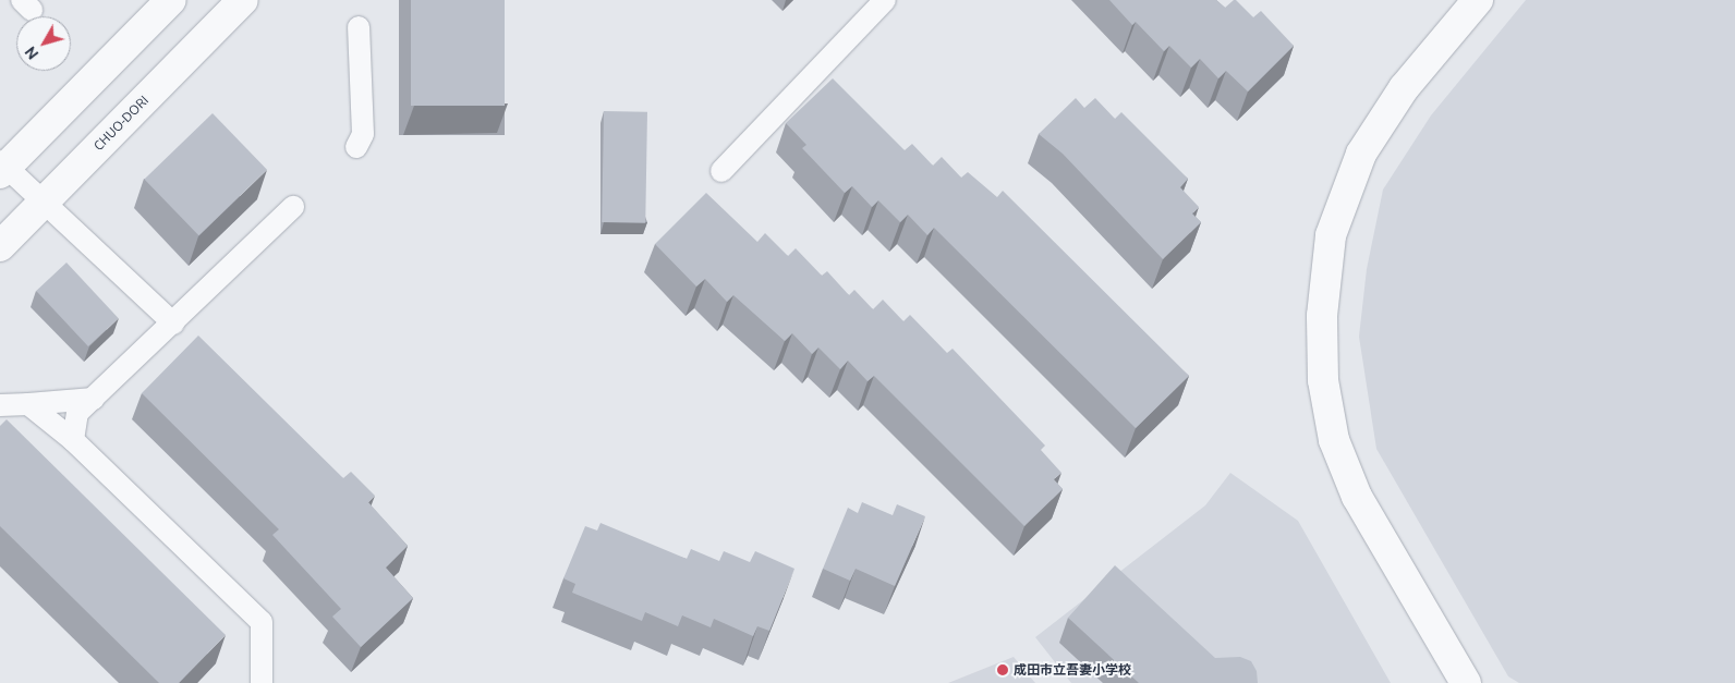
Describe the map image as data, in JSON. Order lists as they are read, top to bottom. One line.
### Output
{"streets":{"street":["CHUO-DORI"]},"places":["成田市立吾妻小学校"],"north":"bottom left"}
